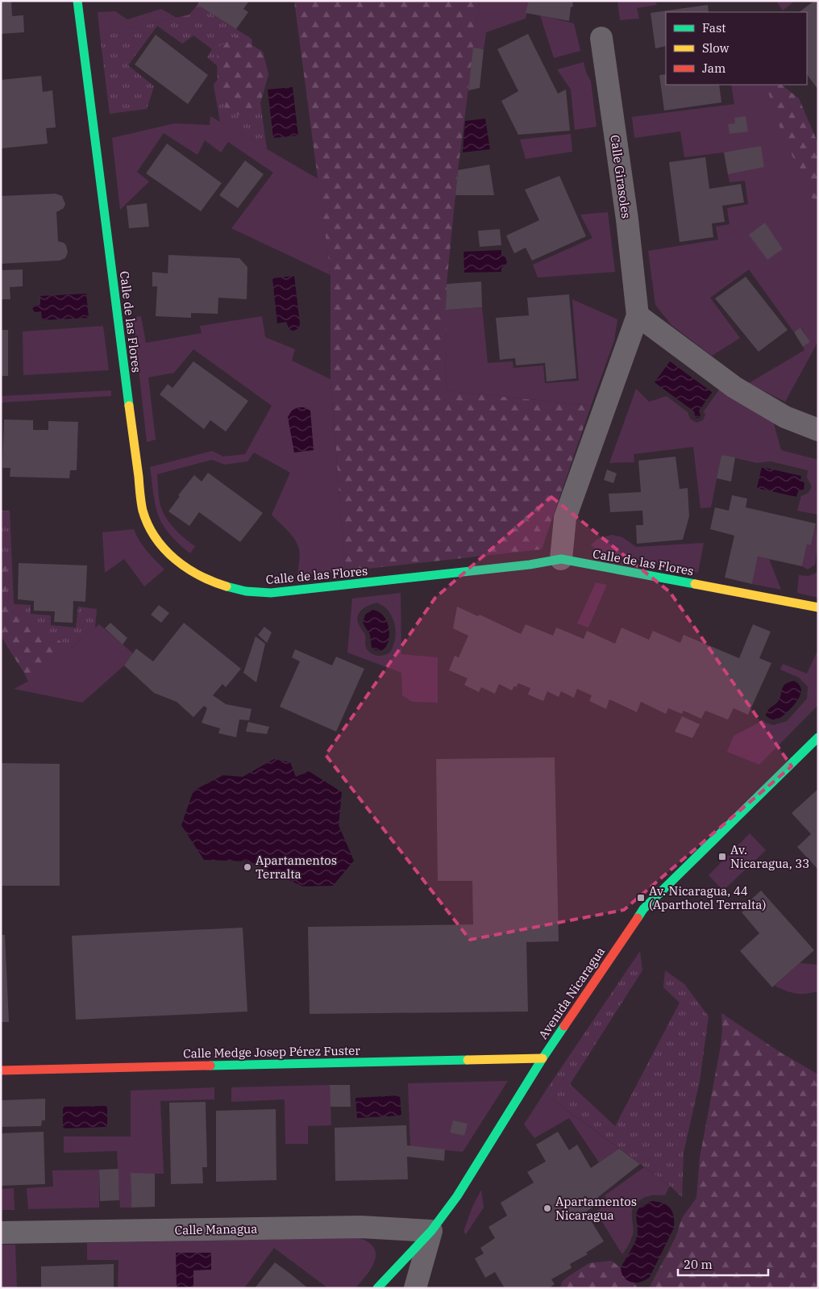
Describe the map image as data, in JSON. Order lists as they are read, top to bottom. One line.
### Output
{"streets":{"street":["Calle Girasoles","Calle de las Flores","Avenida Nicaragua","Calle Medge Josep Pérez Fuster","Calle Managua"]},"crossings":[["Calle Girasoles","Calle de las Flores"],["Avenida Nicaragua","Calle Medge Josep Pérez Fuster"],["Avenida Nicaragua","Calle Managua"]],"places":{"transit":["Av. Nicaragua, 33","Av. Nicaragua, 44 (Aparthotel Terralta)"],"other":["Apartamentos Terralta","Apartamentos Nicaragua"]},"legend":["Fast","Slow","Jam"],"scale_bar":"20 m"}
